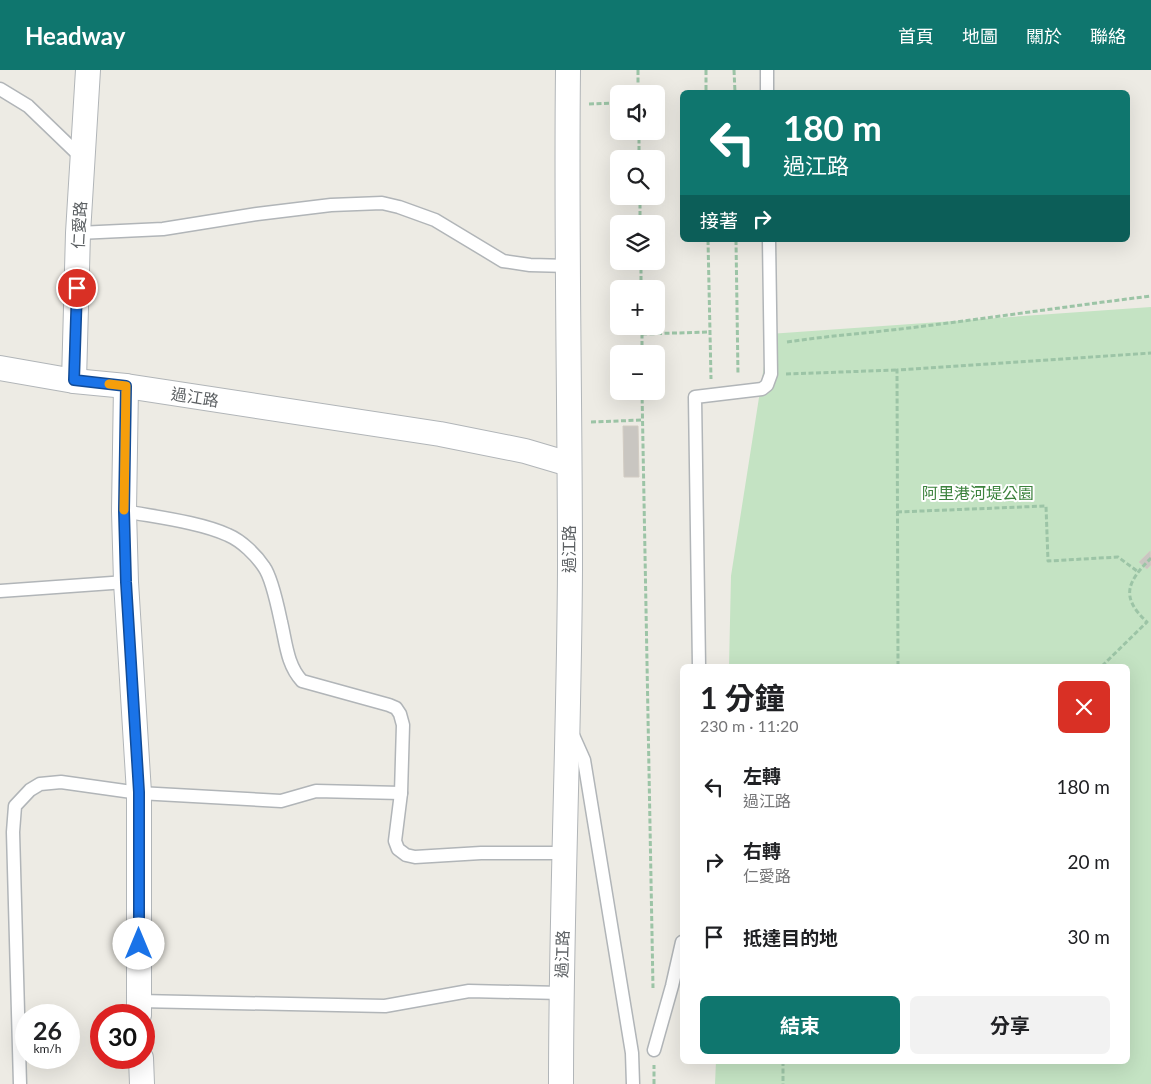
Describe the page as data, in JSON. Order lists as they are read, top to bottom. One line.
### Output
{"streets":{"street":["仁愛路","過江路"]},"crossings":[["仁愛路","過江路"]],"parks":["阿里港河堤公園"],"page":{"header":"Headway","nav":["首頁","地圖","關於","聯絡"],"map_buttons":["+","−"],"turn":["180 m","過江路"],"then":"接著","heading":["1 分鐘","230 m · 11:20"],"list":[{"name":"左轉","note":"過江路","value":"180 m"},{"name":"右轉","note":"仁愛路","value":"20 m"},{"name":"抵達目的地","value":"30 m"}],"buttons":["結束","分享"],"speed":"26 km/h","limit":"30"}}
